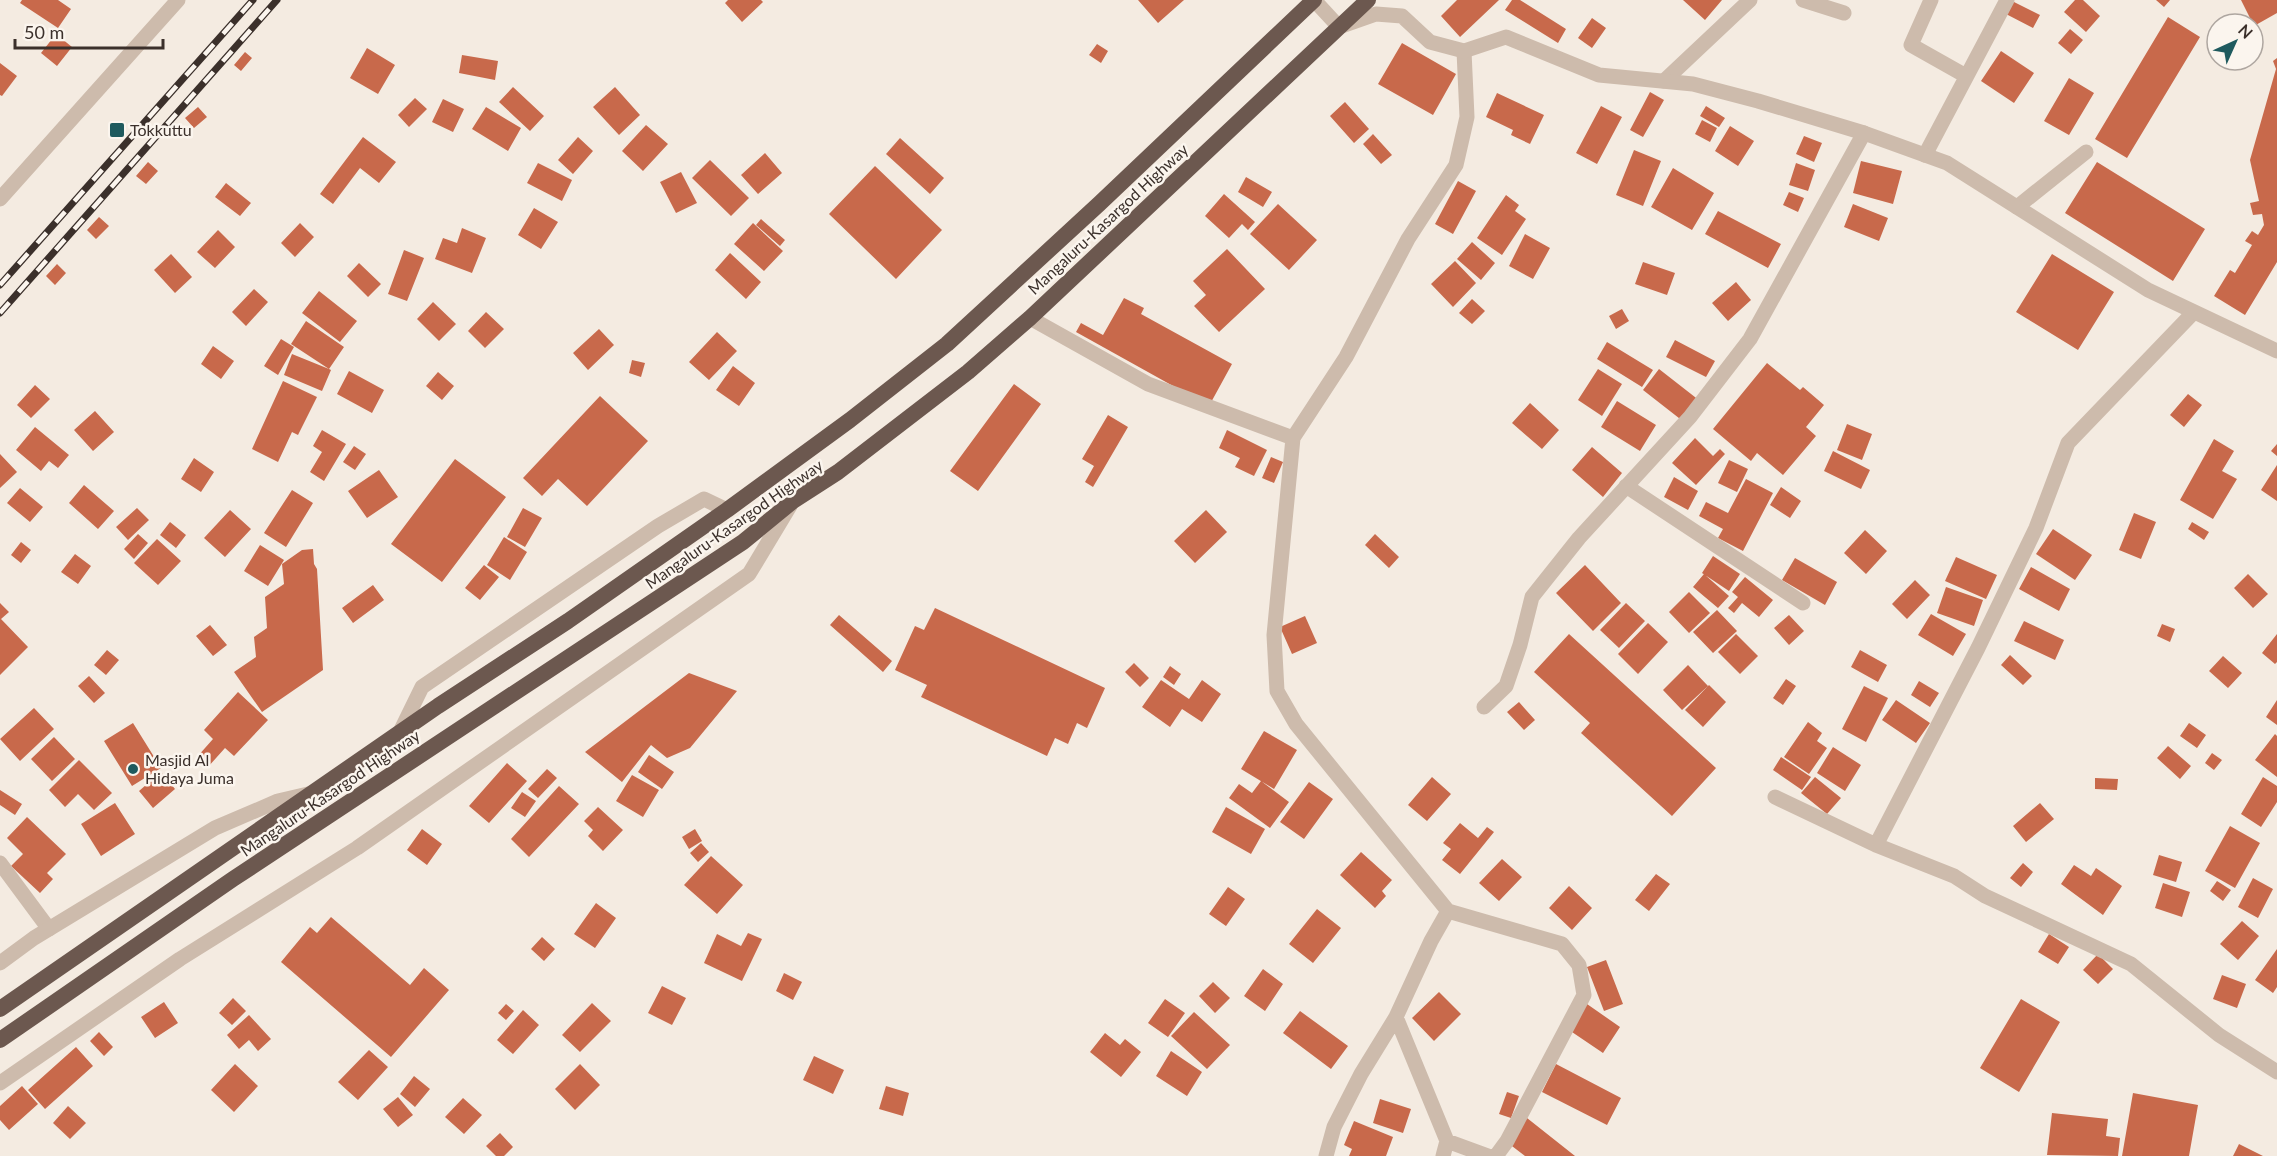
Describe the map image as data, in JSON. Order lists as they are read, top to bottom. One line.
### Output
{"streets":{"highway":["Mangaluru-Kasargod Highway"]},"places":{"transit":["Tokkuttu"],"other":["Masjid Al Hidaya Juma"]},"scale_bar":"50 m","north":"top right"}
